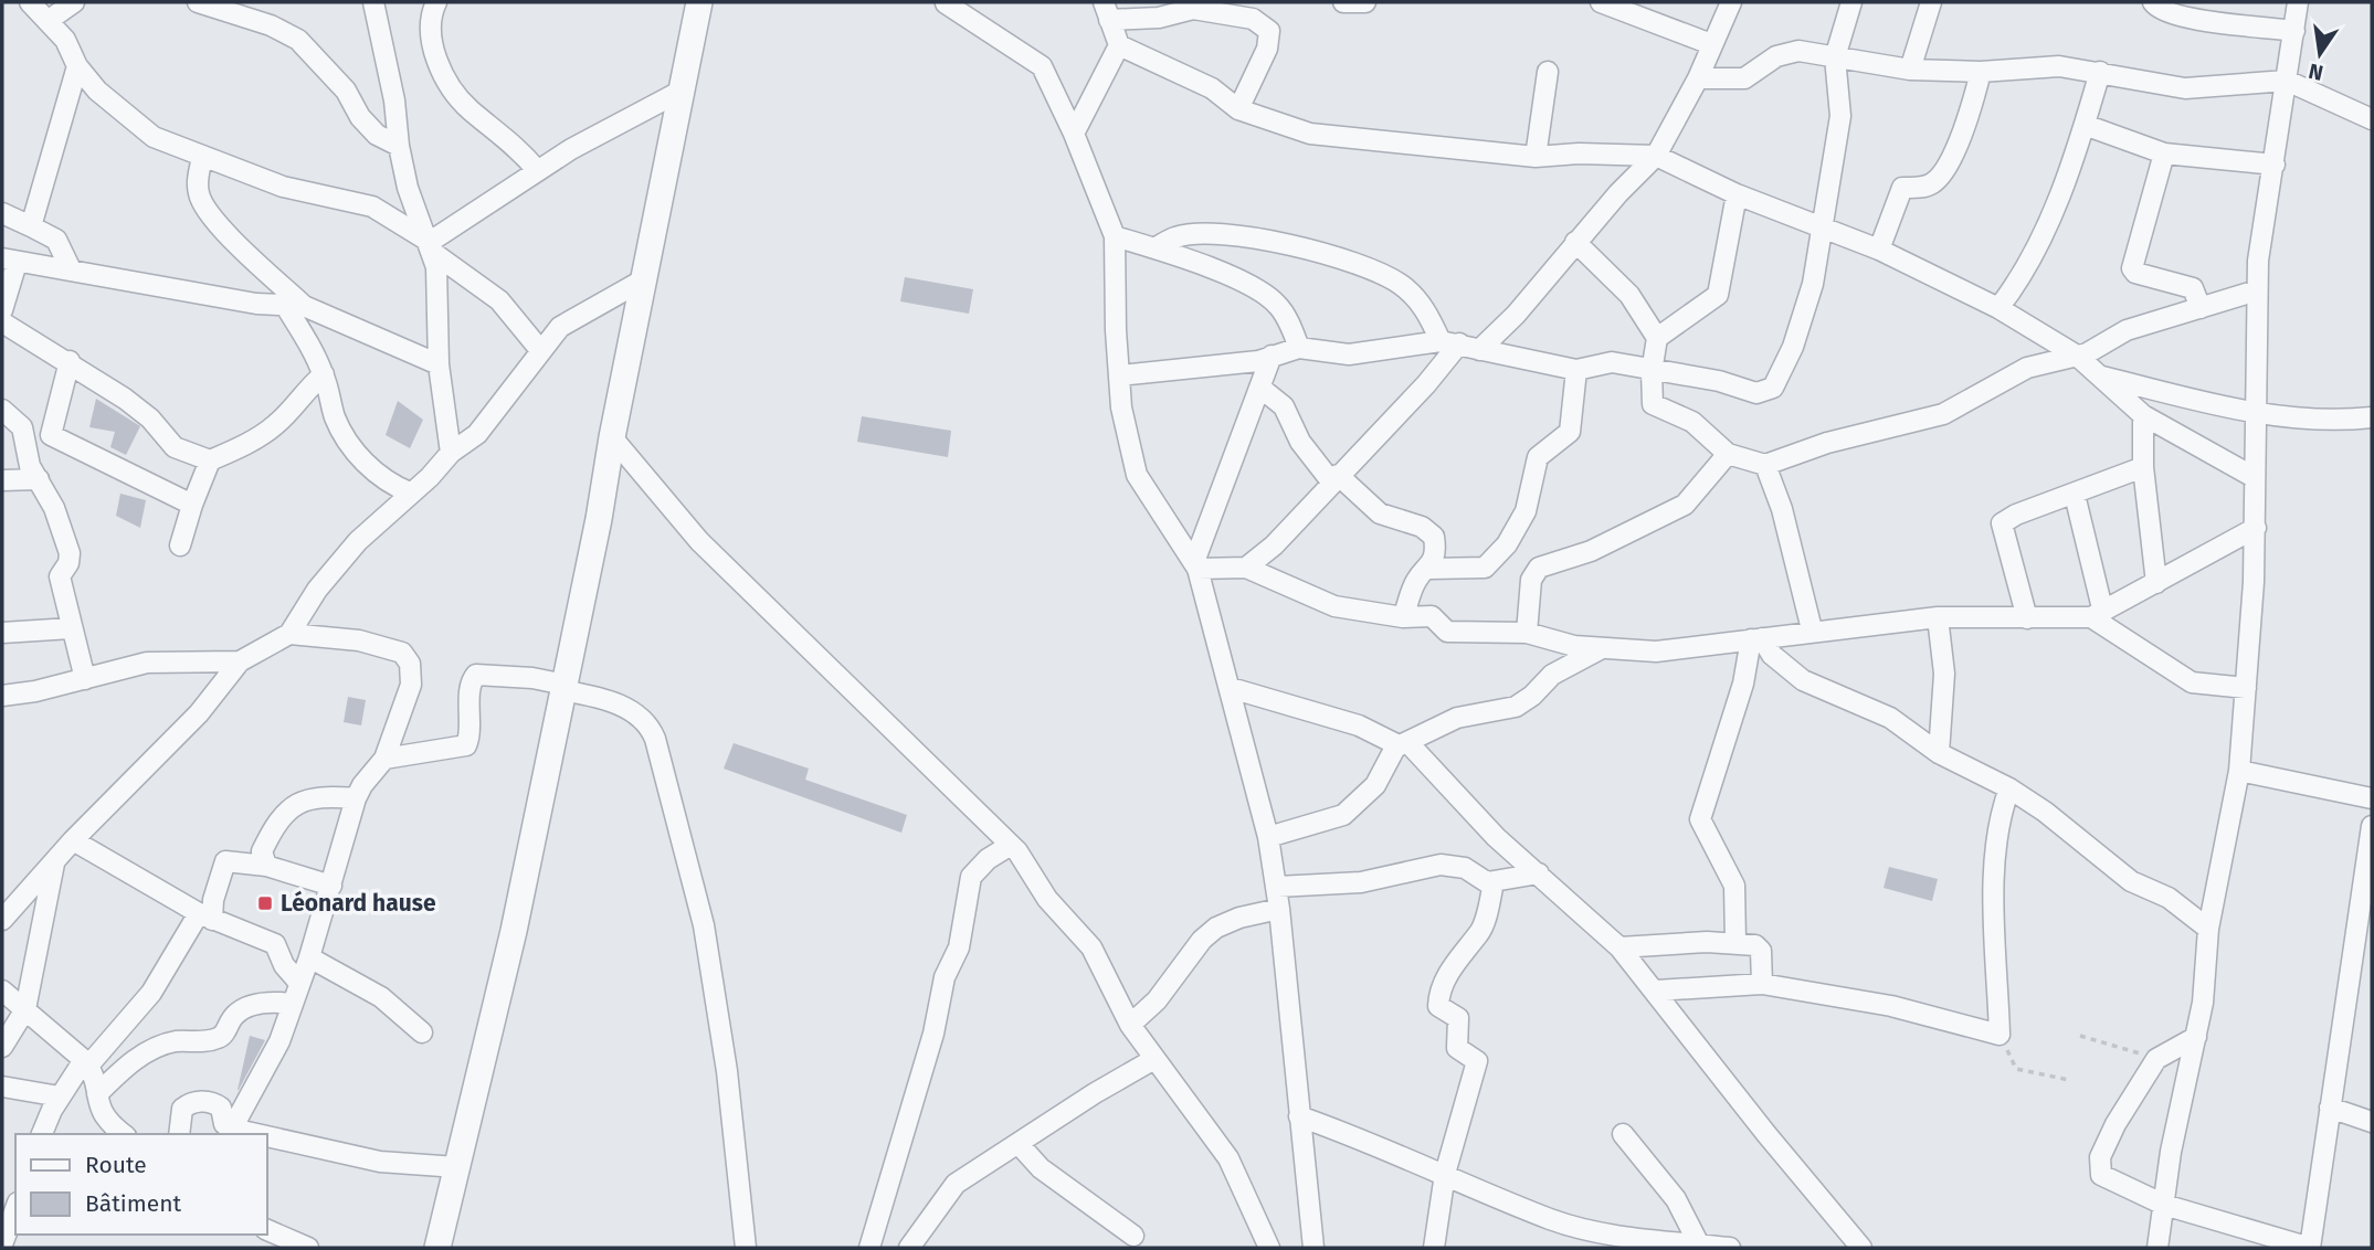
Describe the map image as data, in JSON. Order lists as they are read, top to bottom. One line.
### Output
{"places":{"transit":["Léonard hause"]},"legend":["Route","Bâtiment"],"north":"bottom"}
